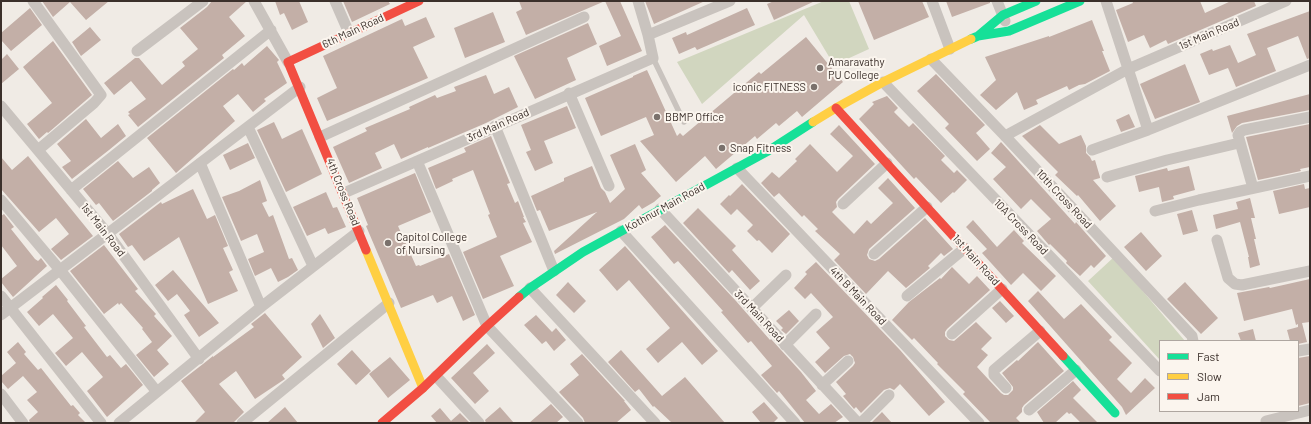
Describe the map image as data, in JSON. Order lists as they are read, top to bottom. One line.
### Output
{"streets":{"street":["6th Main Road","1st Main Road","3rd Main Road","4th Cross Road","10th Cross Road","Kothnur Main Road","10A Cross Road","4th B Main Road"]},"crossings":[["6th Main Road","4th Cross Road"],["1st Main Road","10th Cross Road"],["1st Main Road","Kothnur Main Road"],["3rd Main Road","4th Cross Road"],["3rd Main Road","Kothnur Main Road"],["4th Cross Road","Kothnur Main Road"],["10th Cross Road","Kothnur Main Road"],["Kothnur Main Road","10A Cross Road"],["Kothnur Main Road","4th B Main Road"]],"places":["Amaravathy PU College","iconic FITNESS","BBMP Office","Snap Fitness","Capitol College of Nursing"],"legend":["Fast","Slow","Jam"]}
